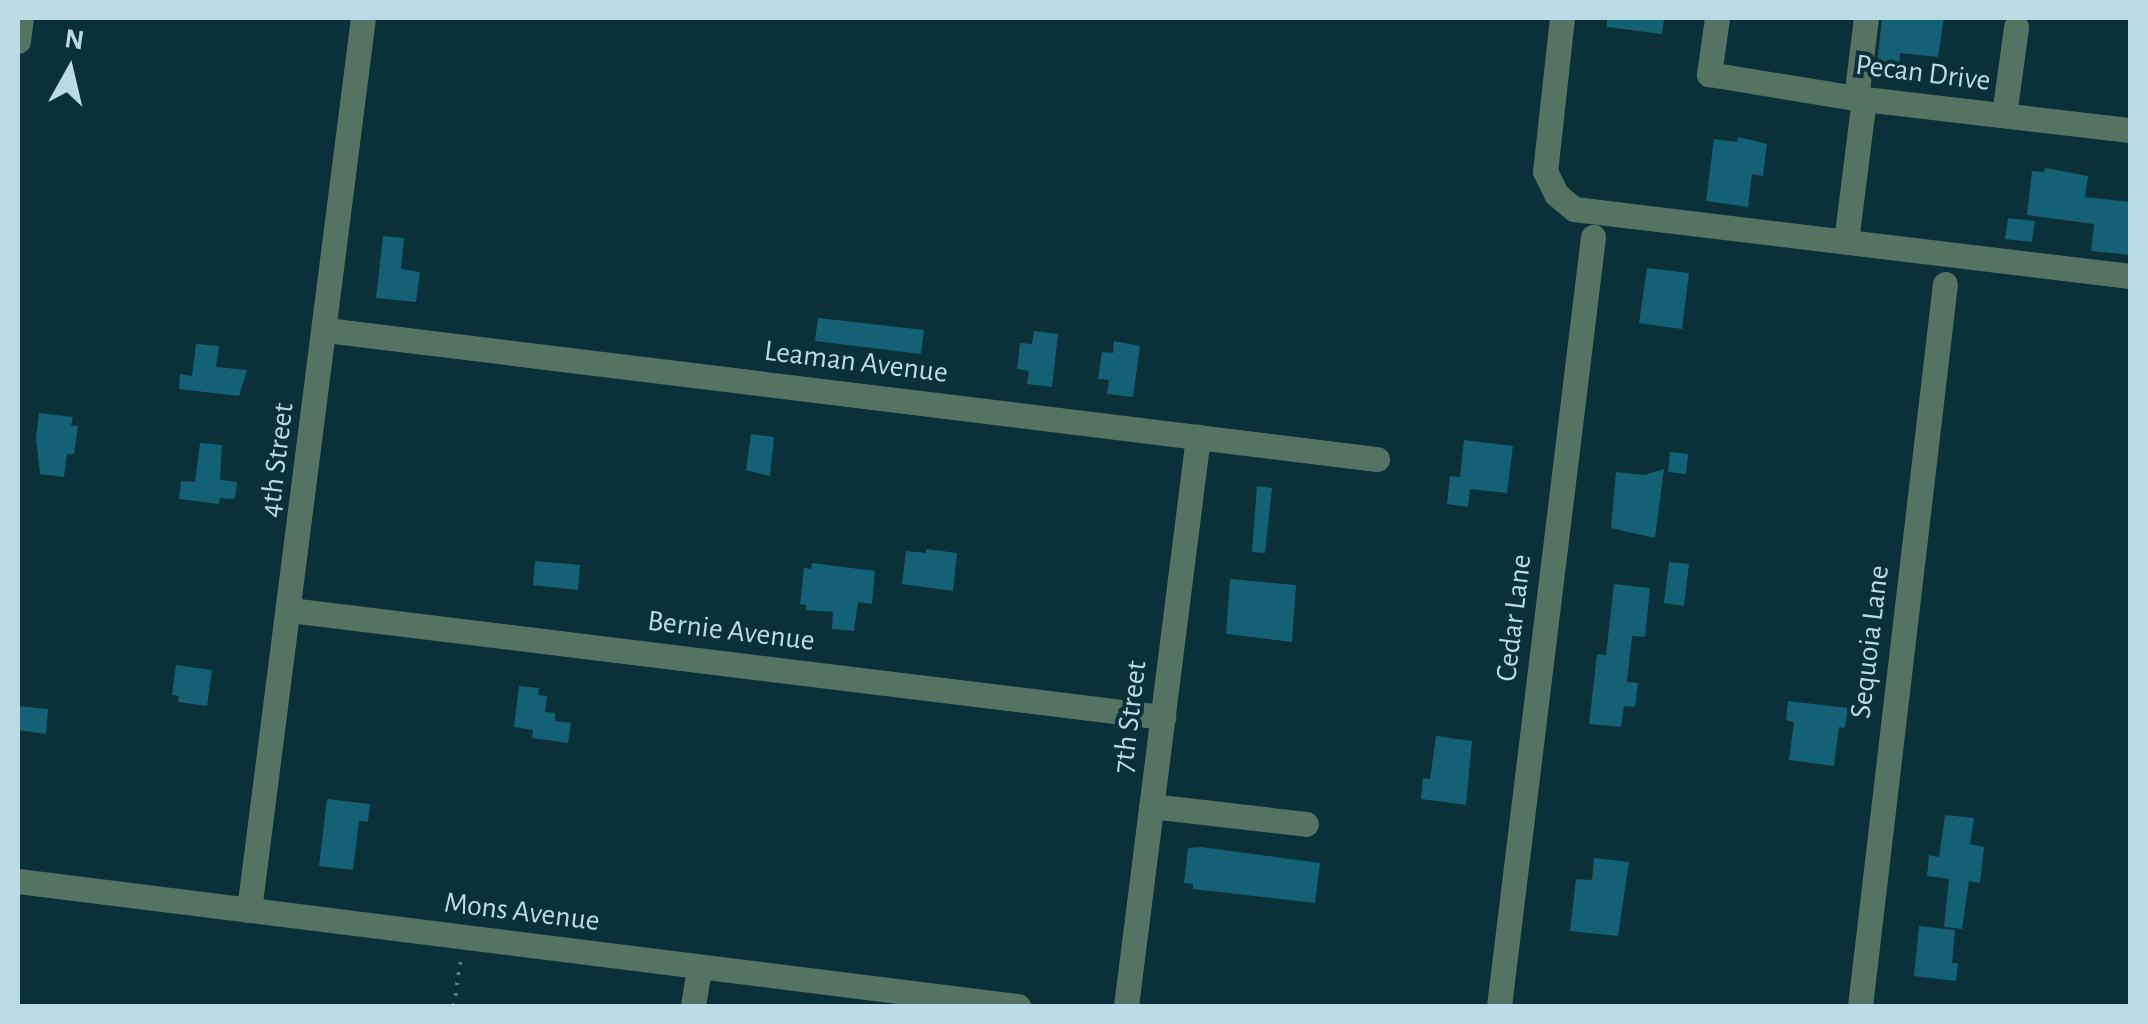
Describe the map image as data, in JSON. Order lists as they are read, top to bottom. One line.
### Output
{"streets":{"street":["Pecan Drive","Leaman Avenue","4th Street","Cedar Lane","Bernie Avenue","Sequoia Lane","7th Street","Mons Avenue"]},"crossings":[["Leaman Avenue","4th Street"],["Leaman Avenue","7th Street"],["4th Street","Bernie Avenue"],["4th Street","Mons Avenue"],["Bernie Avenue","7th Street"]],"north":"top"}
